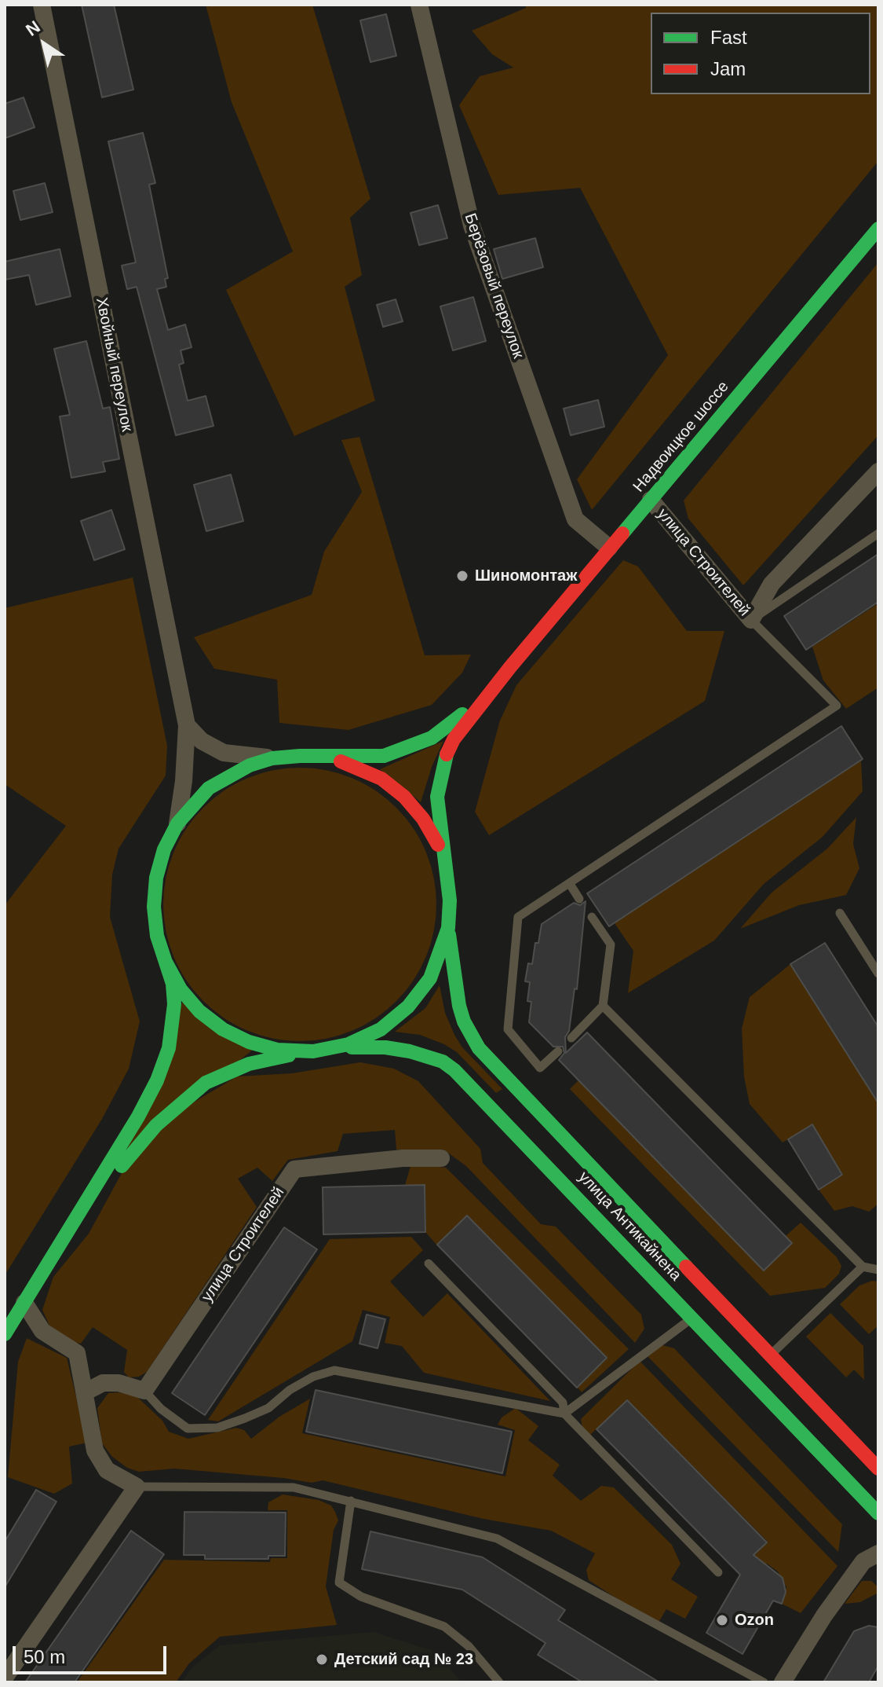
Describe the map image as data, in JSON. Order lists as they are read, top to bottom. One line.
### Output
{"streets":{"main road":["Надвоицкое шоссе","улица Антикайнена"],"street":["Берёзовый переулок","Хвойный переулок","улица Строителей"]},"crossings":[["Берёзовый переулок","Надвоицкое шоссе"],["Надвоицкое шоссе","улица Строителей"]],"places":["Шиномонтаж","Ozon","Детский сад № 23"],"legend":["Fast","Jam"],"scale_bar":"50 m","north":"top left"}
